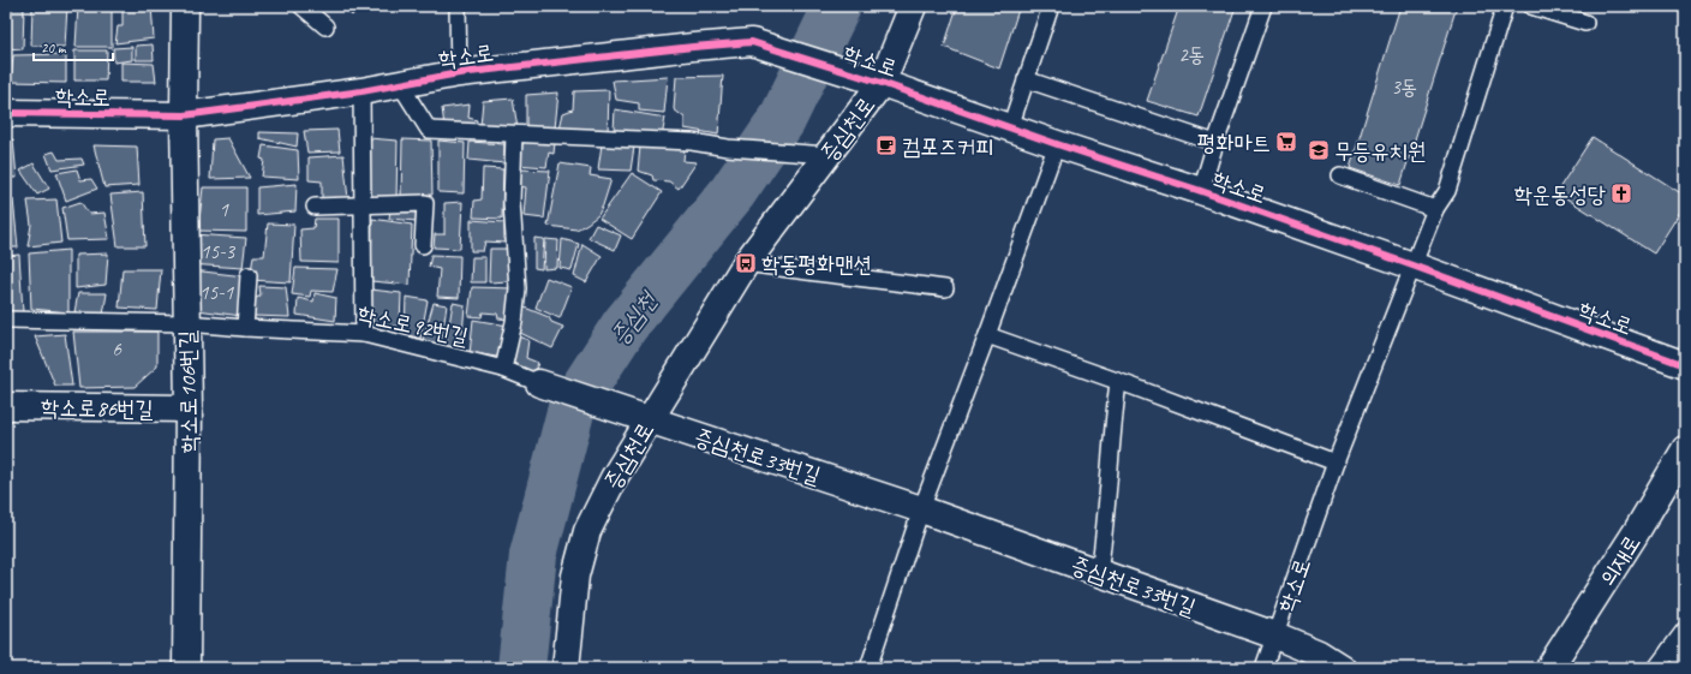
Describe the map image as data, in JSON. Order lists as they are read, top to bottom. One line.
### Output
{"streets":{"street":["학소로","증심천로","학소로106번길","학소로86번길","증심천로33번길","의재로"],"lane":["학소로92번길"]},"crossings":[["학소로","증심천로"],["학소로","학소로106번길"],["학소로","증심천로33번길"],["증심천로","증심천로33번길"],["학소로92번길","학소로106번길"],["학소로92번길","증심천로33번길"],["학소로106번길","학소로86번길"]],"water":["증심천"],"places":{"supermarket":["평화마트"],"cafe":["컴포즈커피"],"school or university":["무등유치원"],"church":["학운동성당"],"bus stop":["학동평화맨션"]},"house_numbers":["2동","3동","1","15-3","15-1","6"],"scale_bar":"20 m"}
